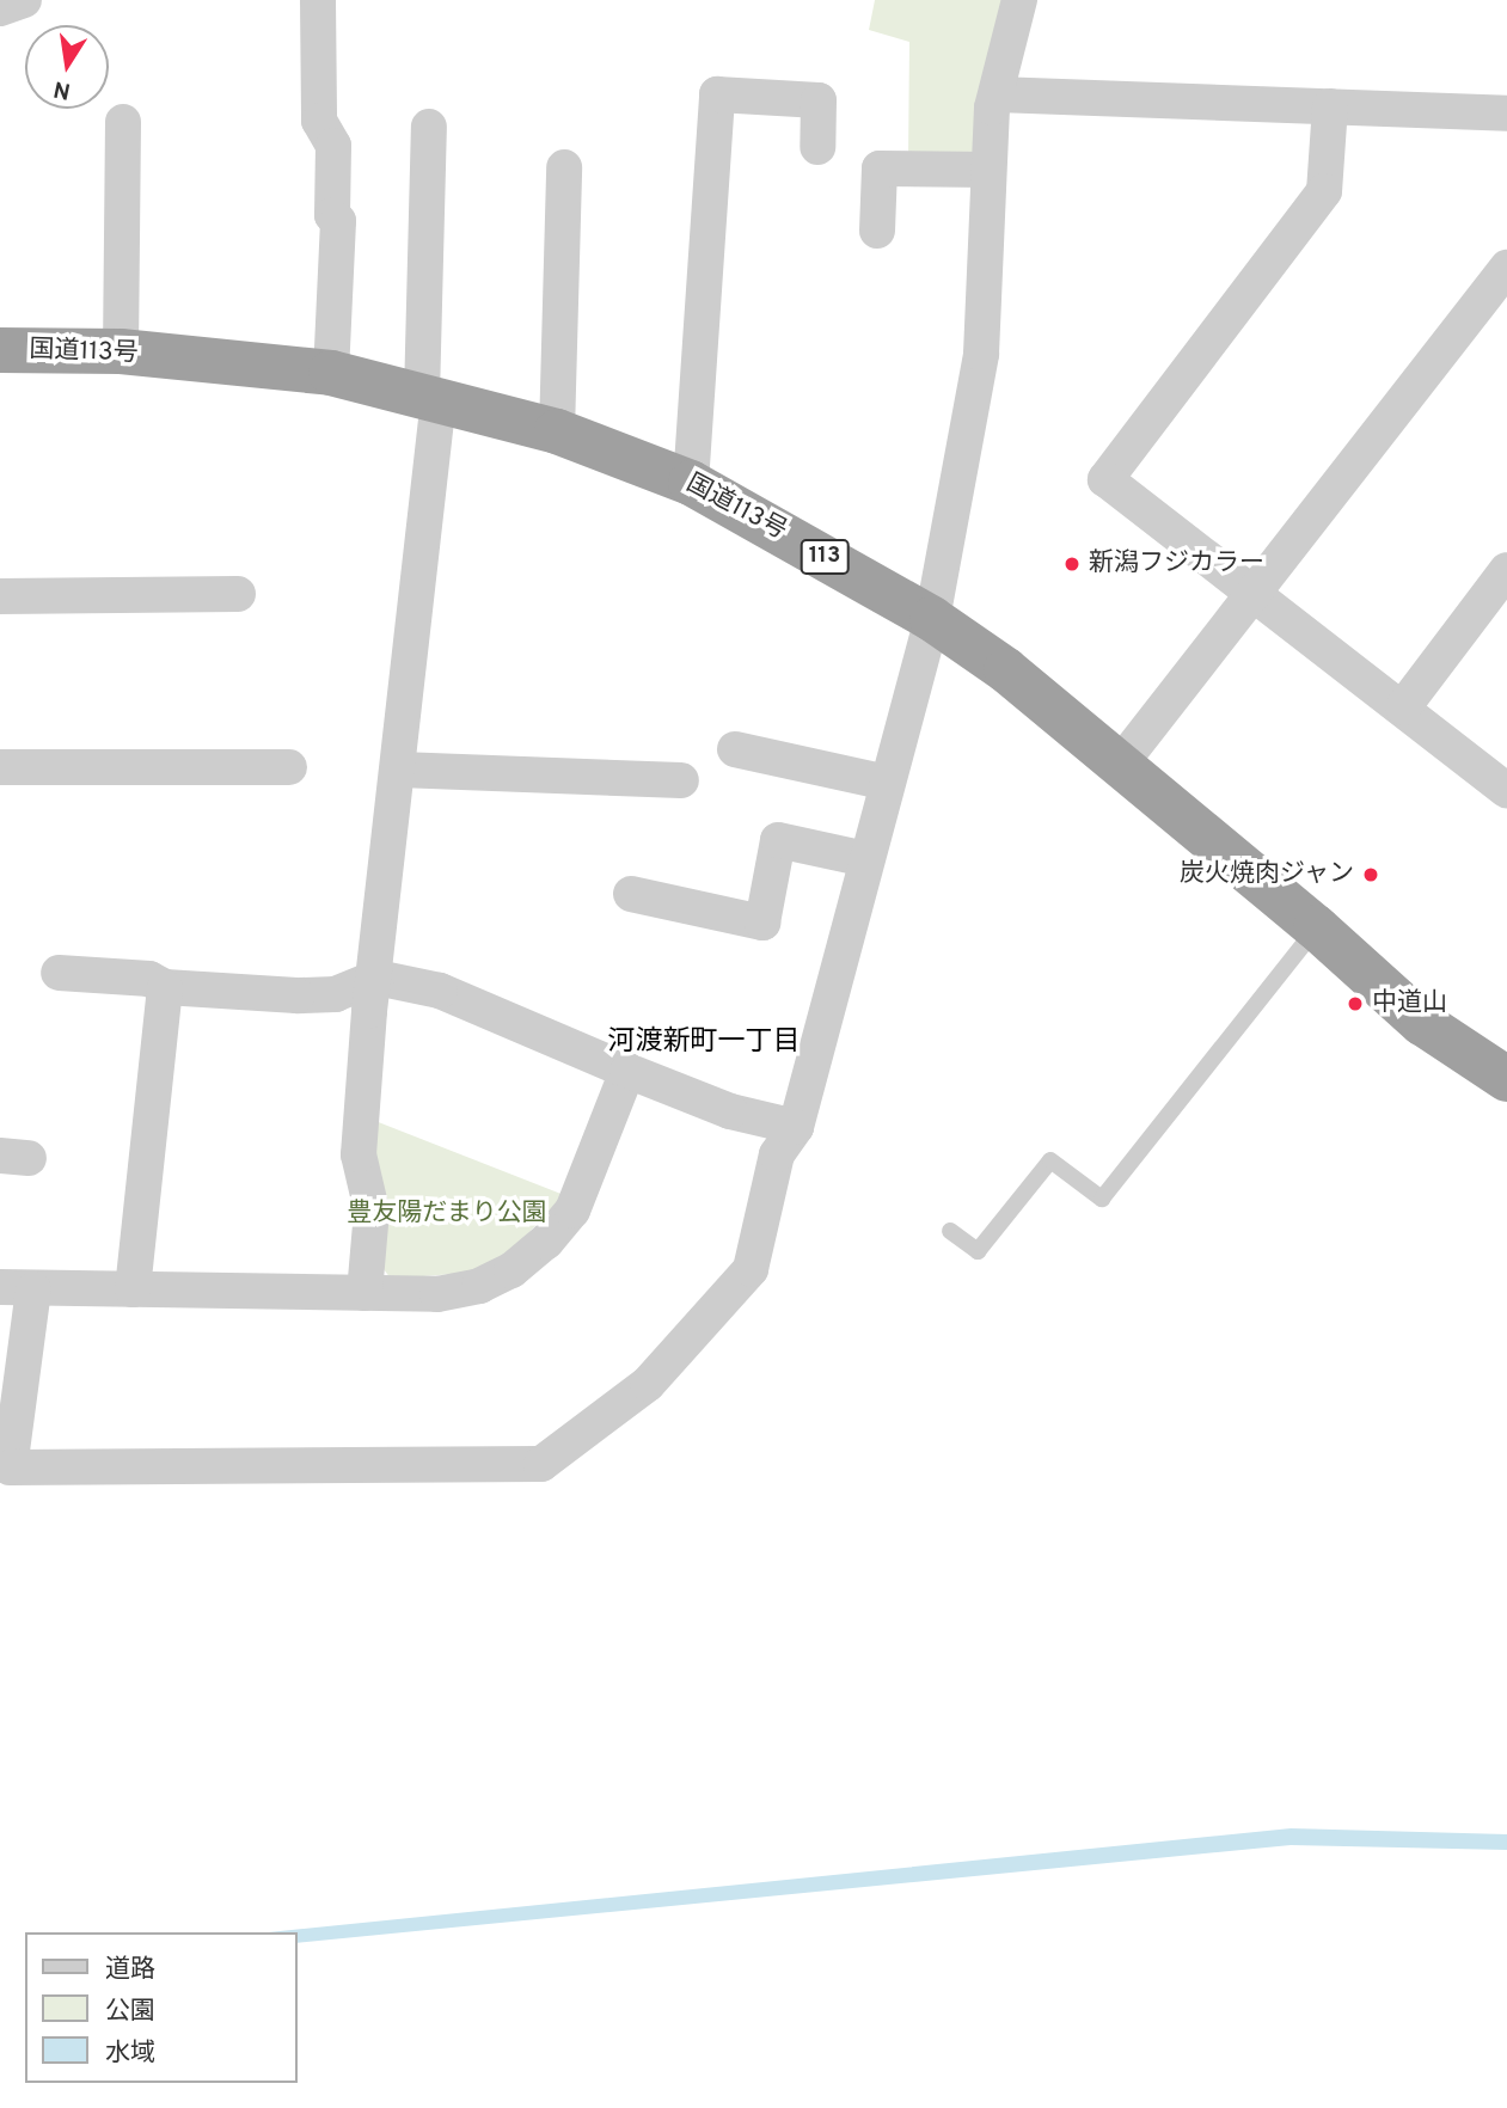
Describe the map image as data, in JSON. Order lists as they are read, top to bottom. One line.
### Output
{"streets":{"highway":["国道113号","113"]},"districts":["河渡新町一丁目"],"parks":["豊友陽だまり公園"],"places":["新潟フジカラー","炭火焼肉ジャン","中道山"],"legend":["道路","公園","水域"],"north":"bottom"}
